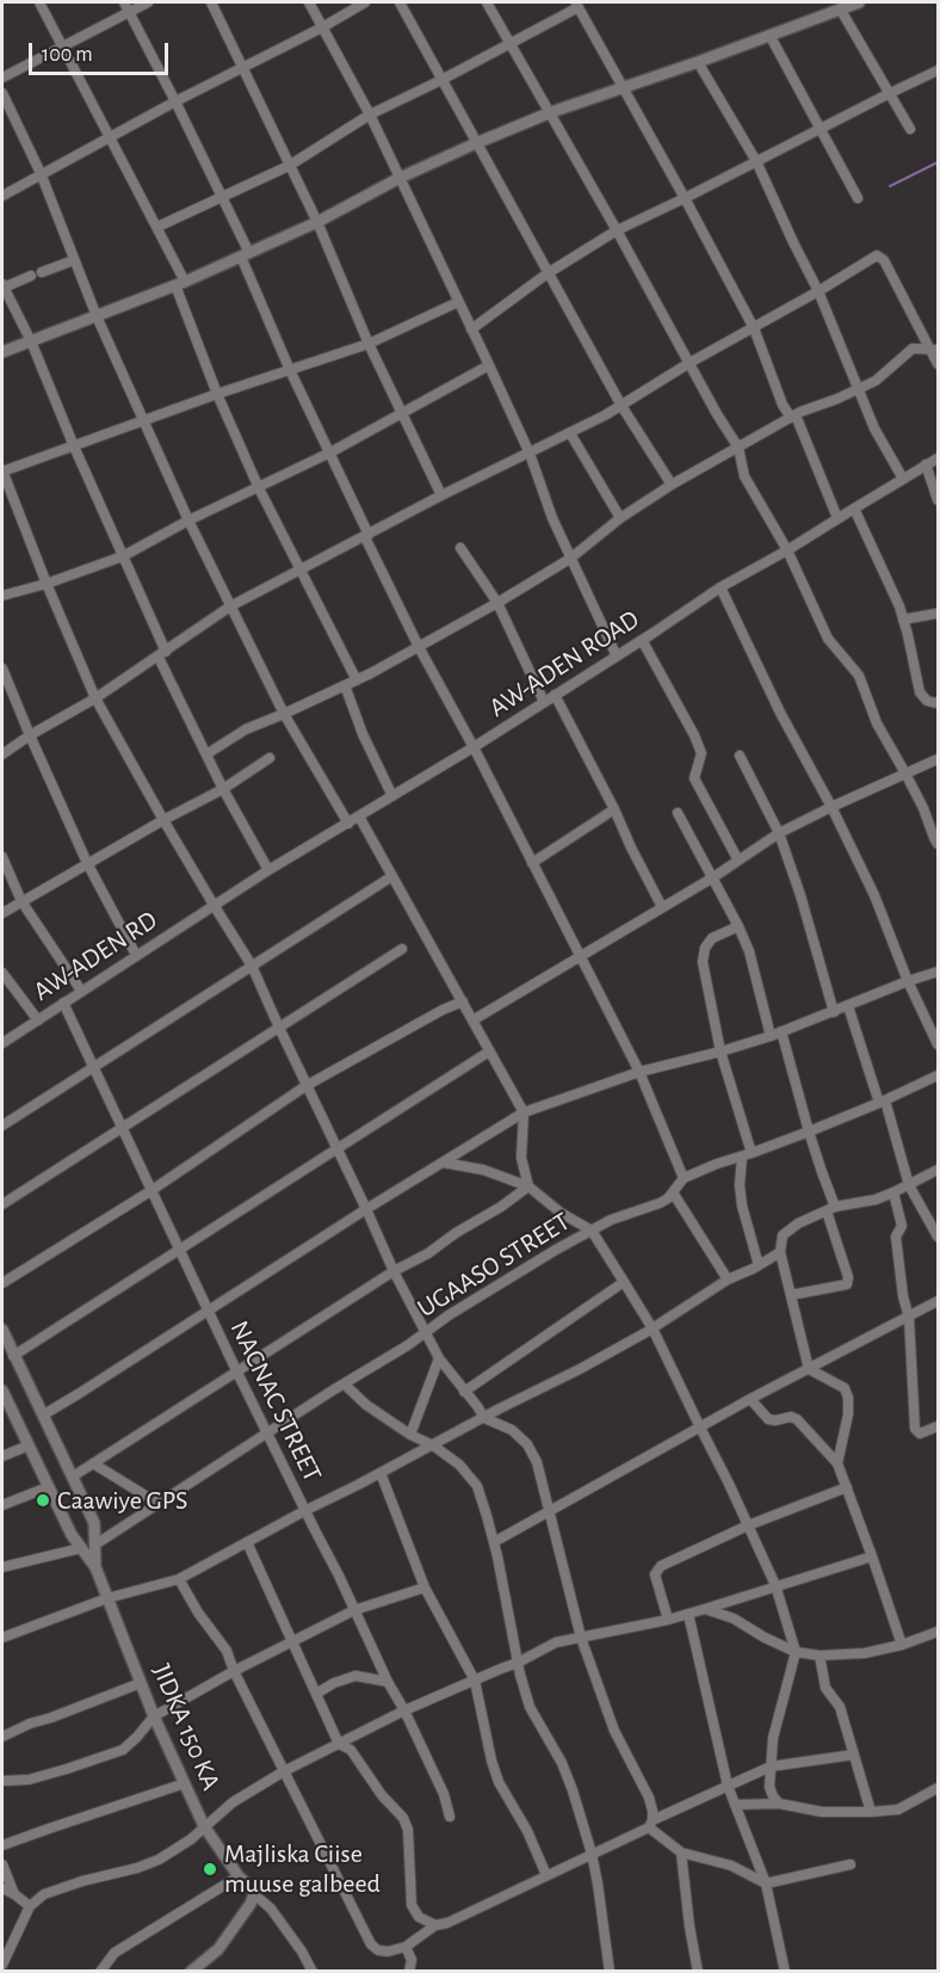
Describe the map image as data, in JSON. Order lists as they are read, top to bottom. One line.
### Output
{"streets":{"street":["AW-ADEN ROAD","AW-ADEN RD","UGAASO STREET","NACNAC STREET","JIDKA 150 KA"]},"crossings":[["AW-ADEN ROAD","AW-ADEN RD"],["AW-ADEN RD","NACNAC STREET"],["UGAASO STREET","NACNAC STREET"]],"places":["Caawiye GPS","Majliska Ciise muuse galbeed"],"scale_bar":"100 m"}
